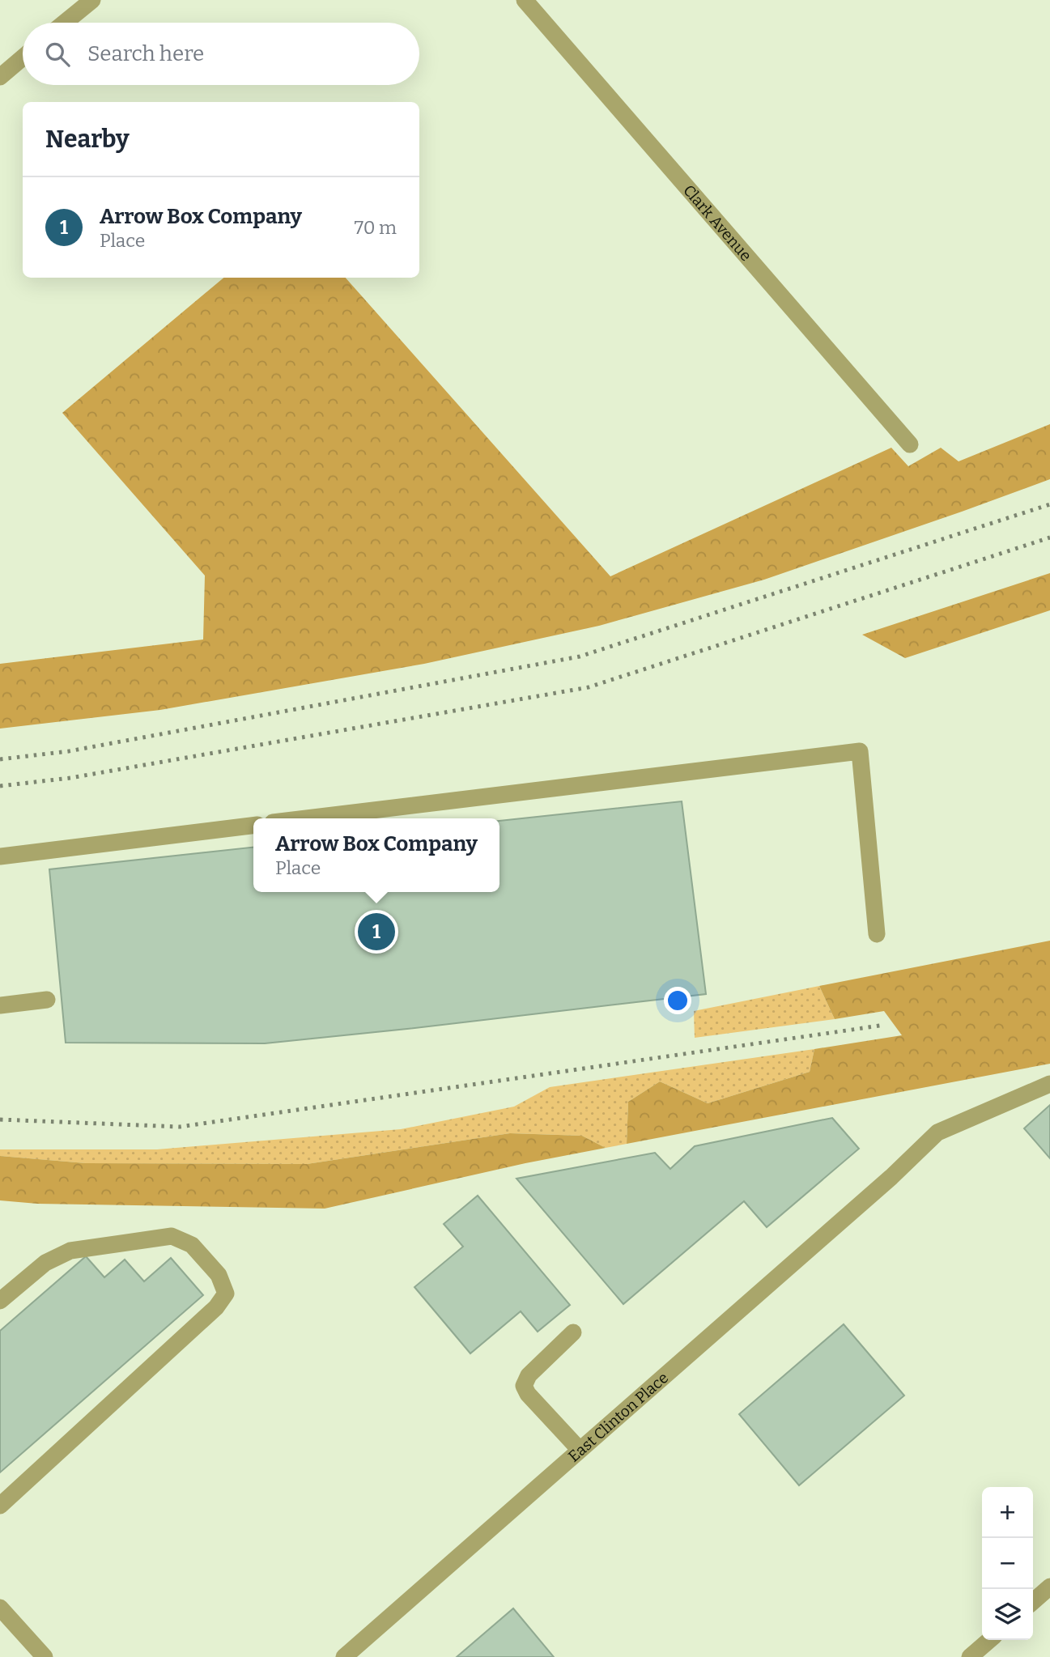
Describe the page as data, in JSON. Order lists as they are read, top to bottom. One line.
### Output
{"streets":{"street":["Clark Avenue","East Clinton Place"]},"page":{"search":"Search here","heading":"Nearby","list":[{"mark":"1","name":"Arrow Box Company","note":"Place","value":"70 m"}],"popup":["Arrow Box Company","Place"],"pins":"1","map_buttons":["+","−"]}}
